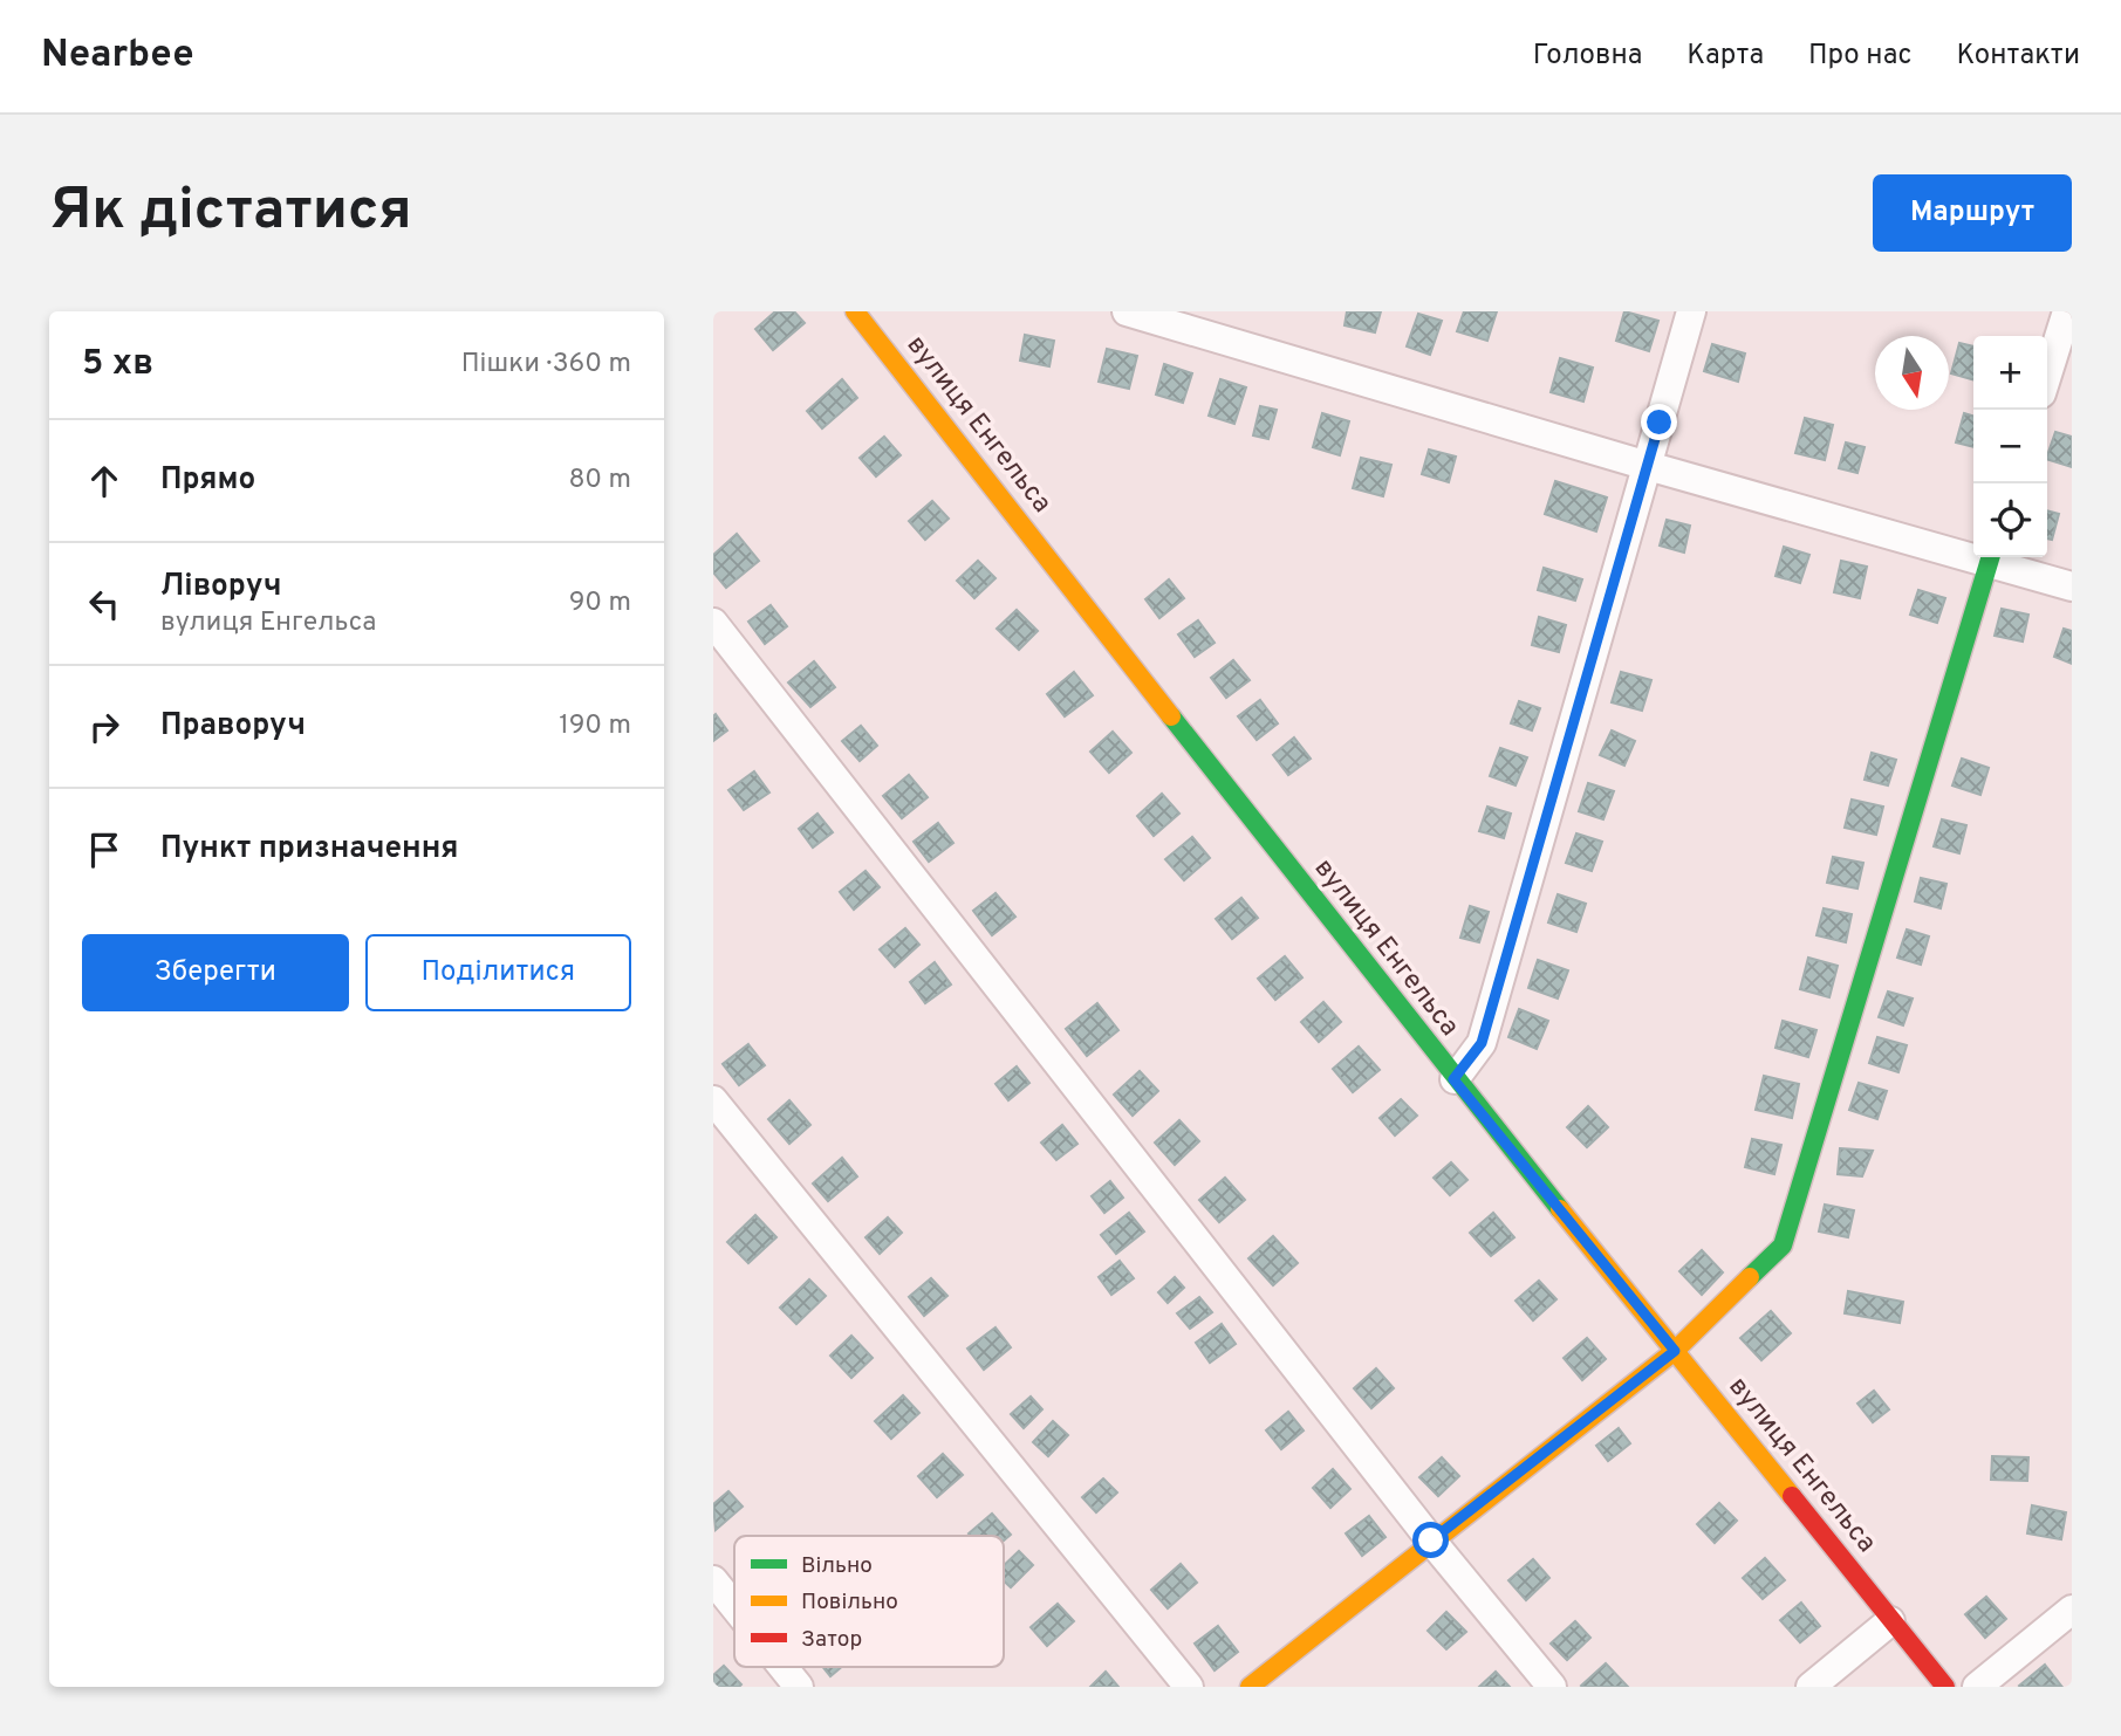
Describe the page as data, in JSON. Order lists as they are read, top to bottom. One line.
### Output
{"streets":{"street":["вулиця Енгельса"]},"legend":["Вільно","Повільно","Затор"],"north":"bottom","page":{"header":"Nearbee","nav":["Головна","Карта","Про нас","Контакти"],"buttons":["Маршрут",["Зберегти","Поділитися"]],"title":"Як дістатися","heading":["5 хв","Пішки · 360 m"],"map_buttons":["+","−"],"list":[["Прямо","80 m"],["Ліворуч","вулиця Енгельса","90 m"],["Праворуч","190 m"],"Пункт призначення"]}}
